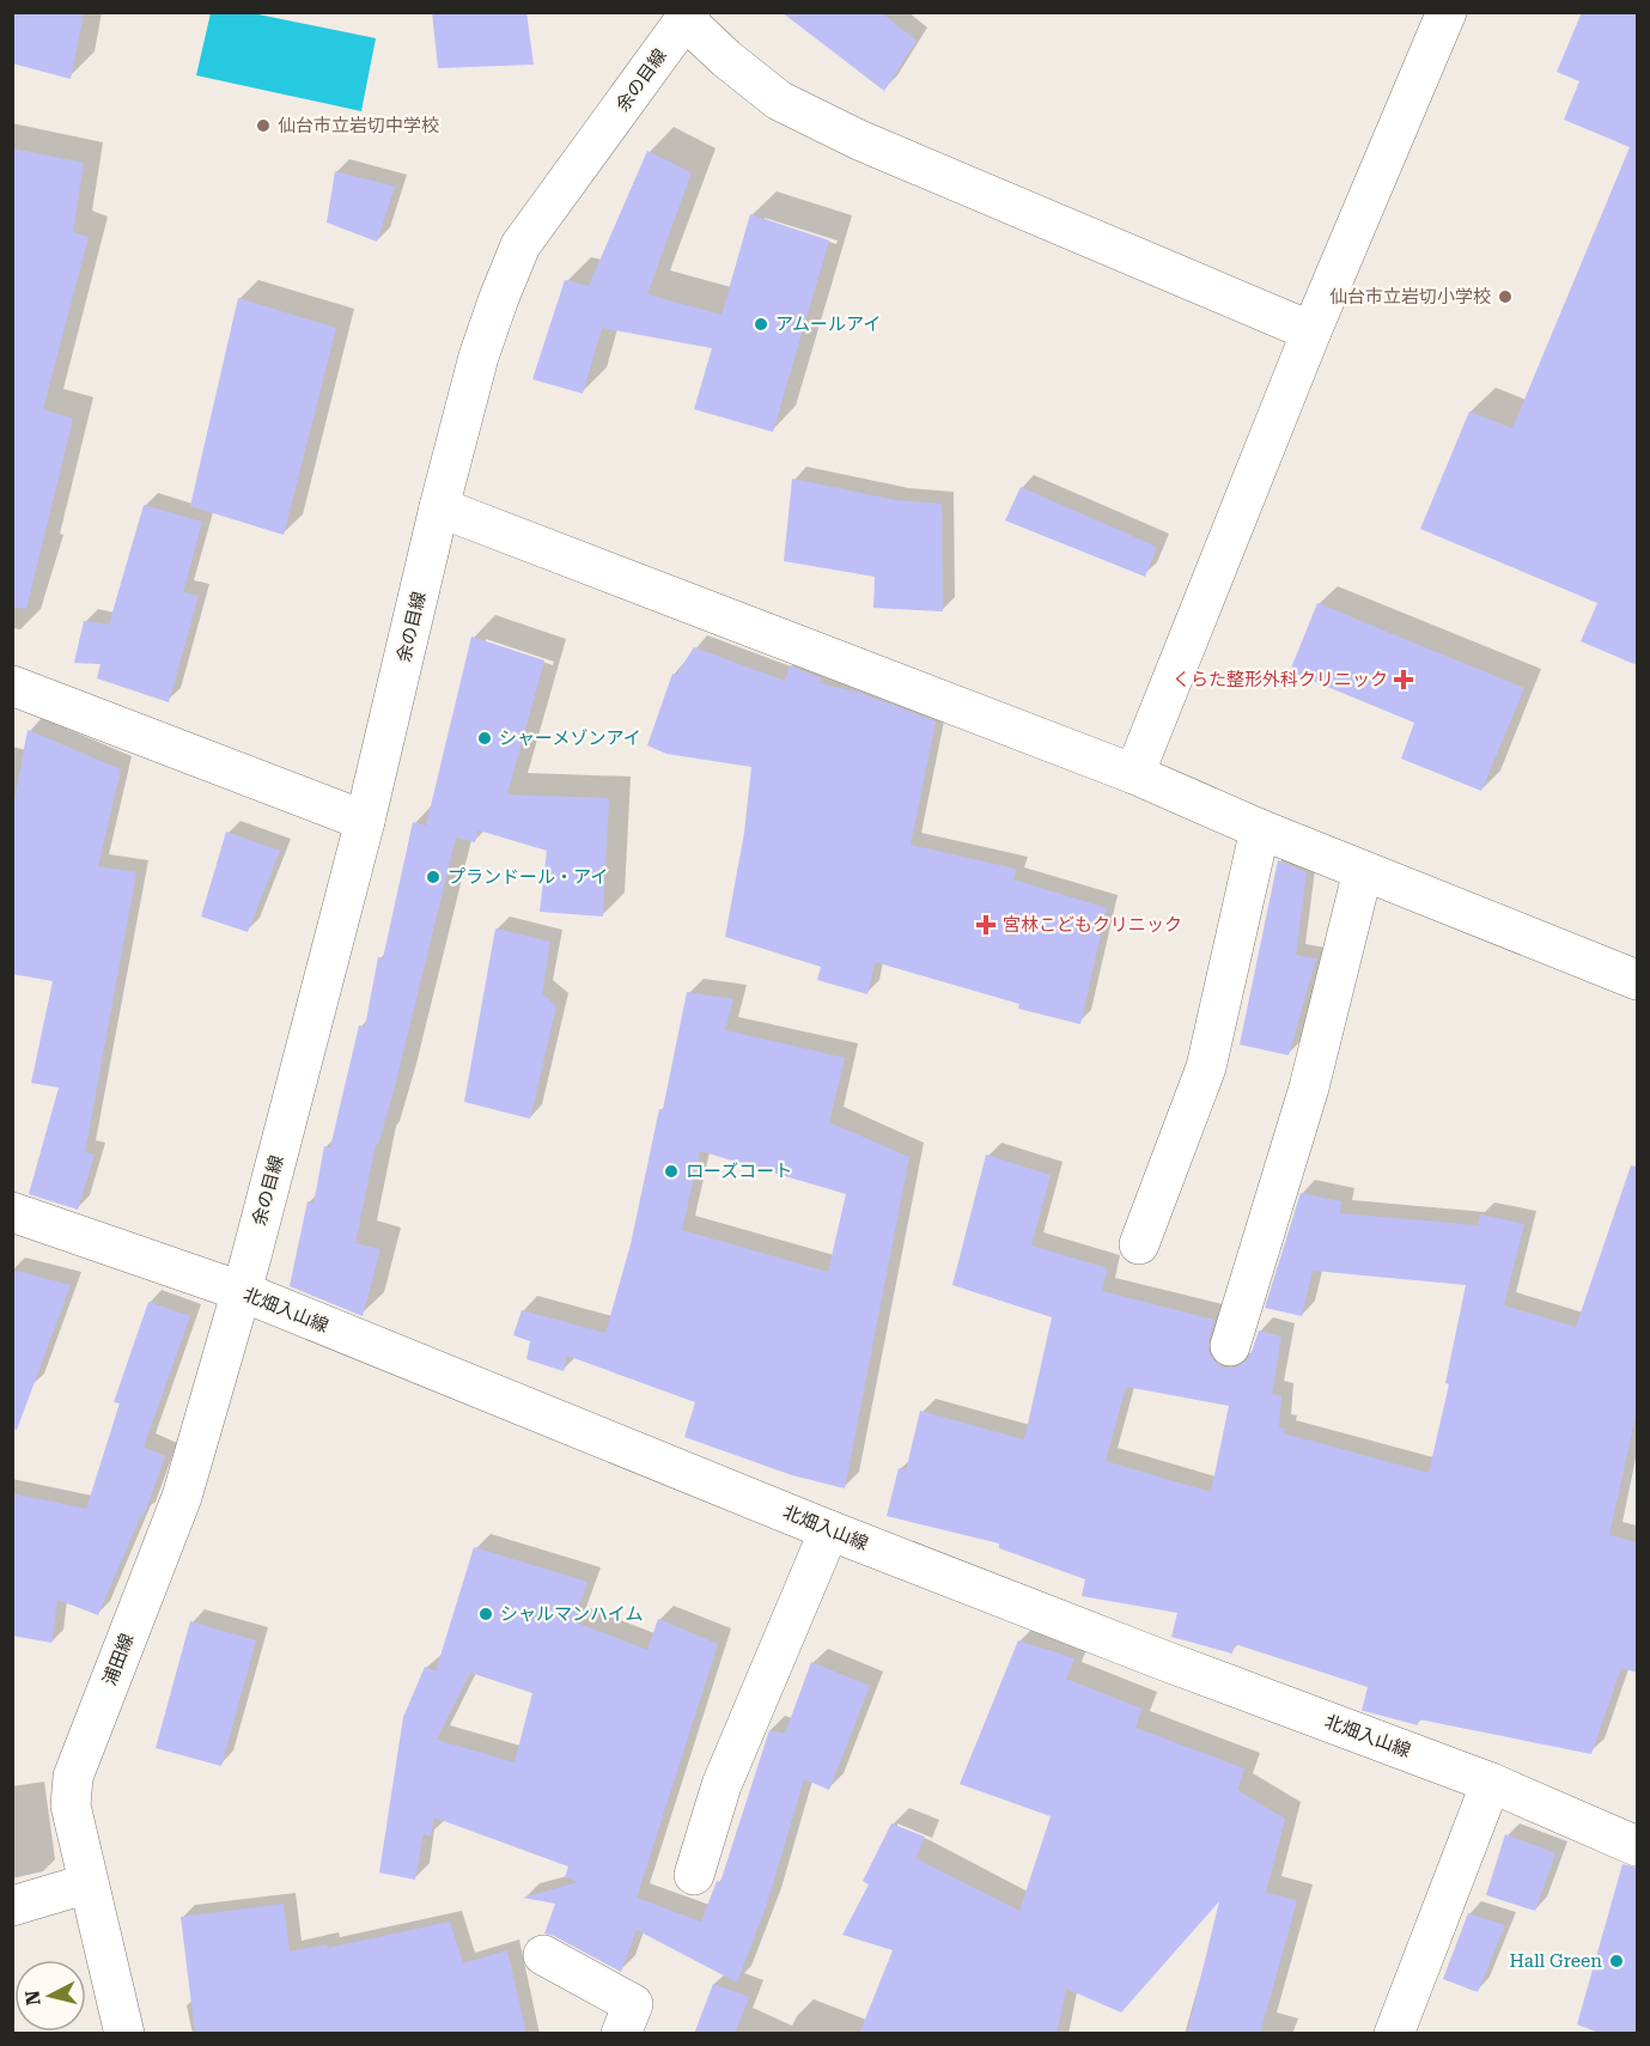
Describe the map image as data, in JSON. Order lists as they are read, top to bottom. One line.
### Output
{"streets":{"street":["余の目線","北畑入山線","浦田線"]},"crossings":[["余の目線","北畑入山線"],["余の目線","浦田線"],["北畑入山線","浦田線"]],"places":{"other":["仙台市立岩切中学校","仙台市立岩切小学校","アムールアイ","シャーメゾンアイ","プランドール・アイ","ローズコート","シャルマンハイム","Hall Green"],"health":["くらた整形外科クリニック","宮林こどもクリニック"]},"north":"left"}
